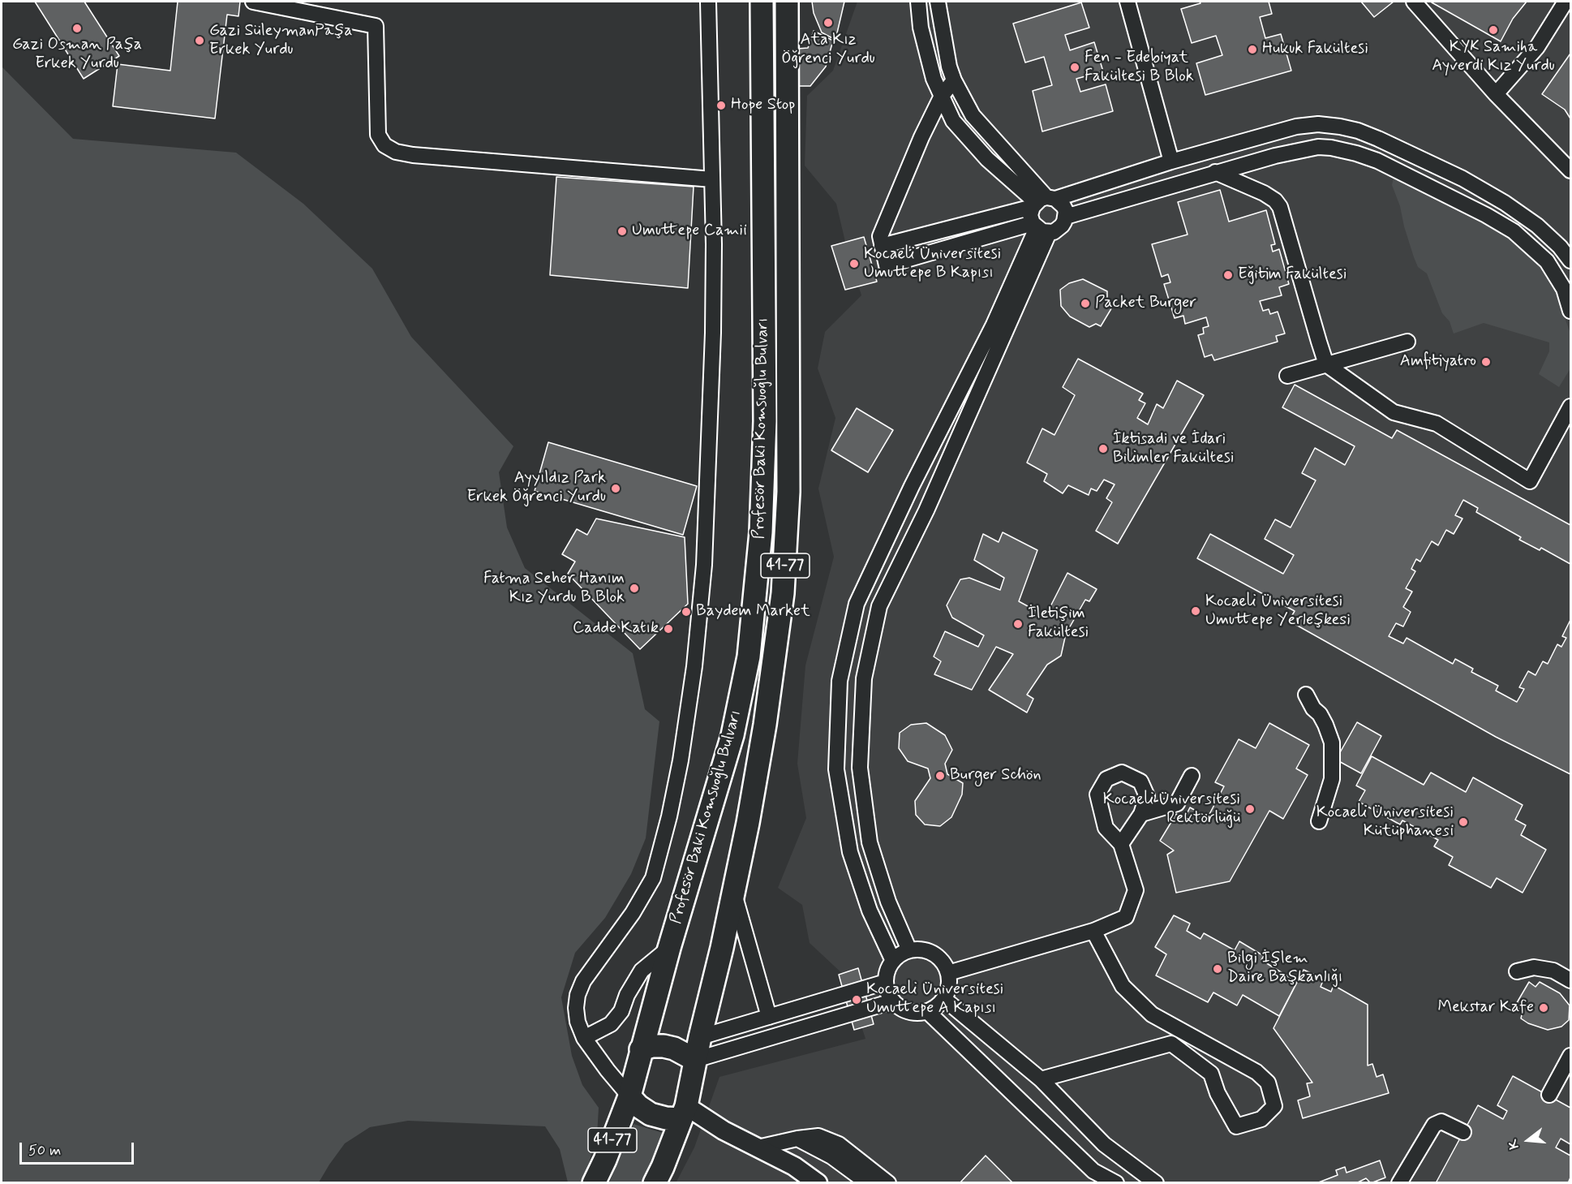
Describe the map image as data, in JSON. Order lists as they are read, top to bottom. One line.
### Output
{"streets":{"highway":["Profesör Baki Komsuoğlu Bulvarı","41-77"]},"places":["Ata Kız Öğrenci Yurdu","Gazi Osman Paşa Erkek Yurdu","KYK Samiha Ayverdi Kız Yurdu","Gazi SüleymanPaşa Erkek Yurdu","Hukuk Fakültesi","Fen - Edebiyat Fakültesi B Blok","Hope Stop","Umuttepe Camii","Kocaeli Üniversitesi Umuttepe B Kapısı","Eğitim Fakültesi","Packet Burger","Amfitiyatro","İktisadi ve İdari Bilimler Fakültesi","Ayyıldız Park Erkek Öğrenci Yurdu","Fatma Seher Hanım Kız Yurdu B Blok","Kocaeli Üniversitesi Umuttepe Yerleşkesi","Baydem Market","İletişim Fakültesi","Cadde Katık","Burger Schön","Kocaeli Üniversitesi Rektörlüğü","Kocaeli Üniversitesi Kütüphanesi","Bilgi İşlem Daire Başkanlığı","Kocaeli Üniversitesi Umuttepe A Kapısı","Mekstar Kafe"],"scale_bar":"50 m","north":"left"}
